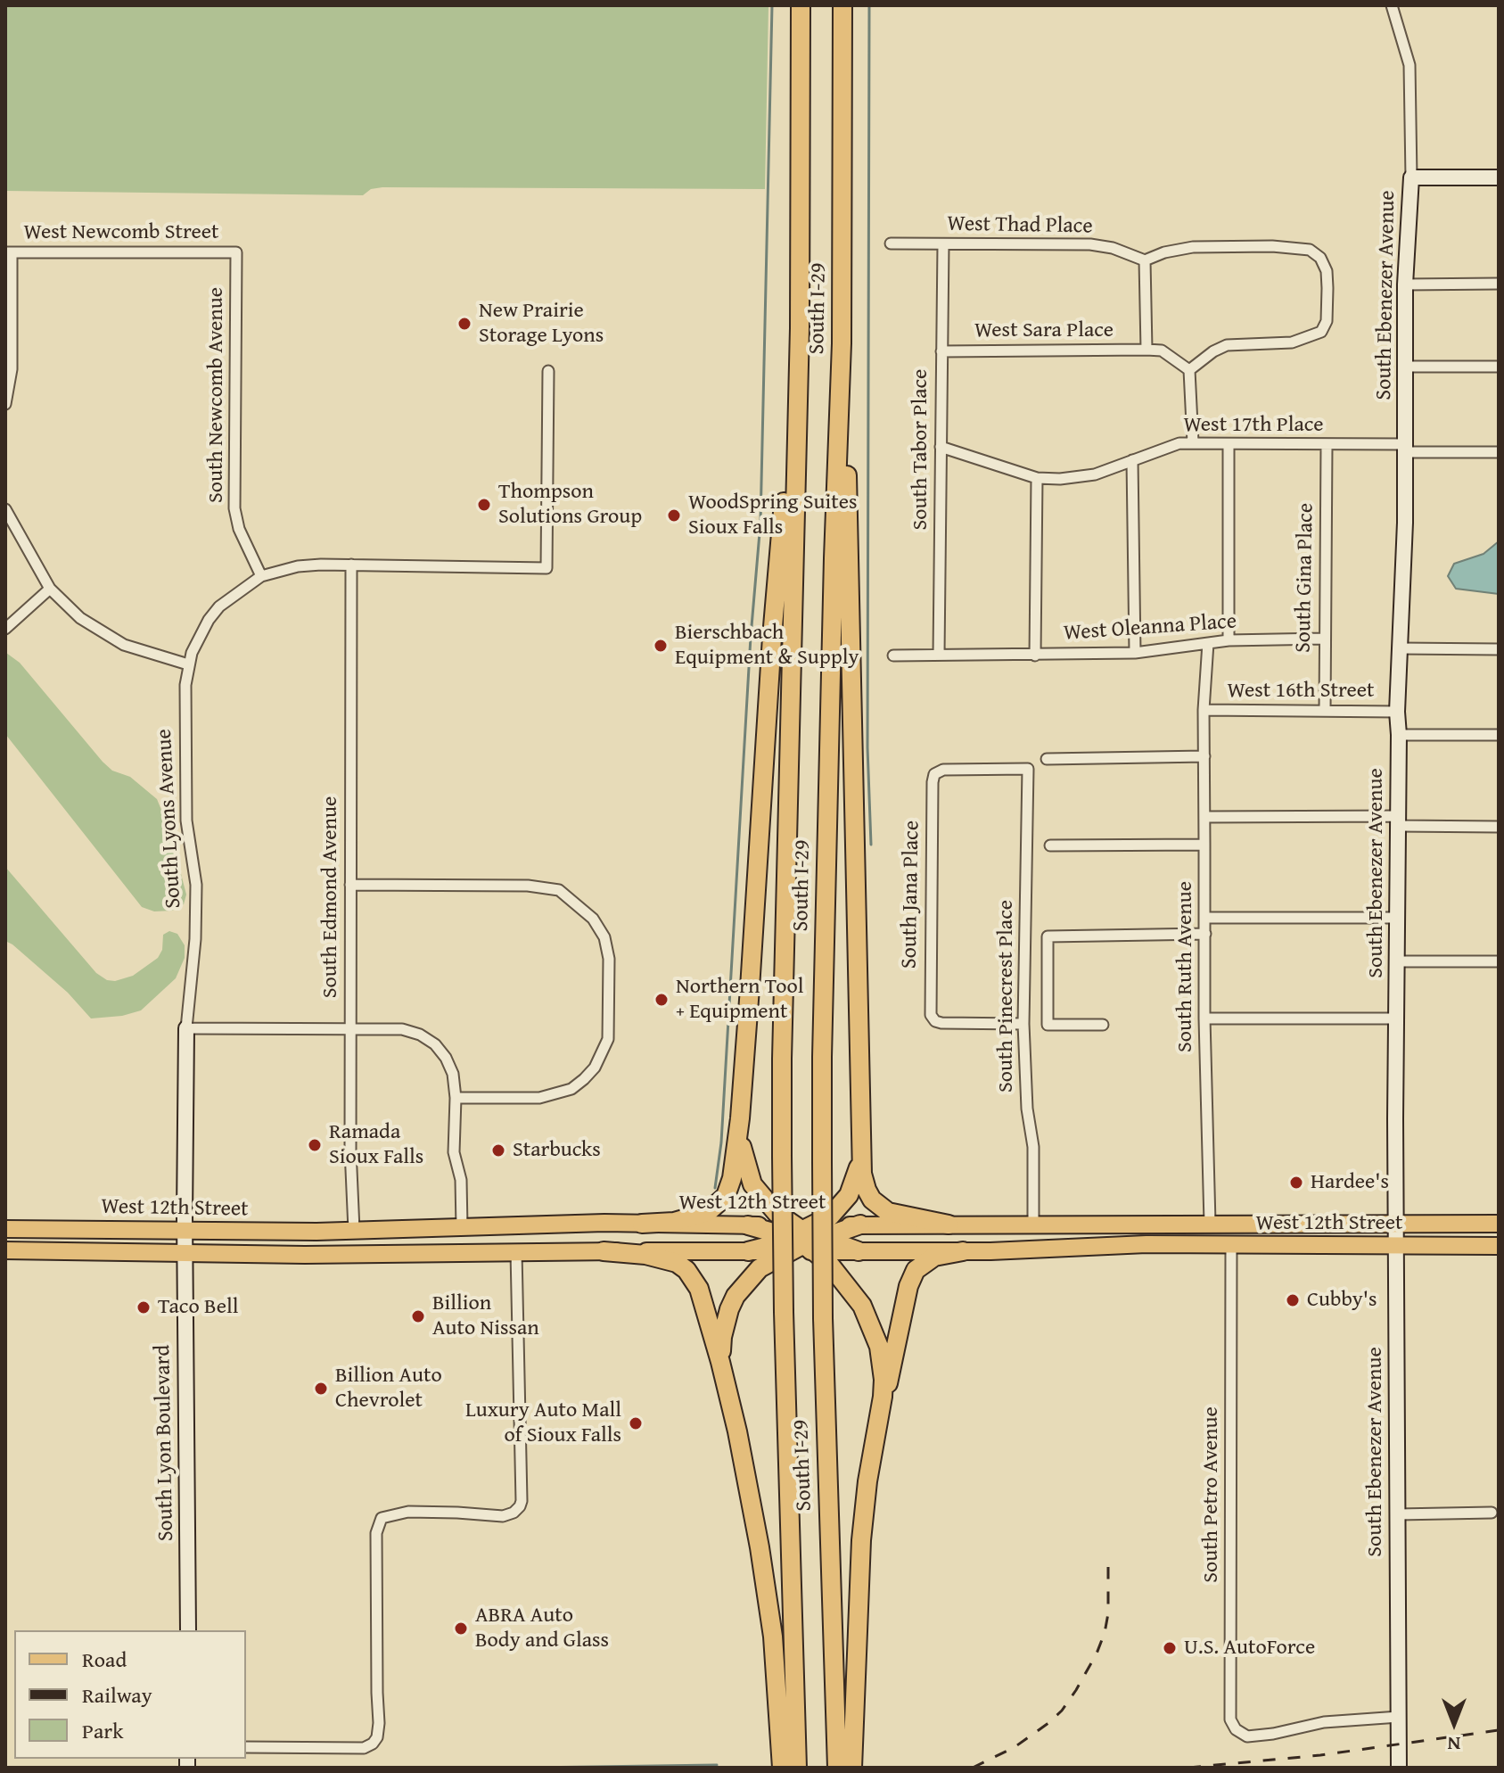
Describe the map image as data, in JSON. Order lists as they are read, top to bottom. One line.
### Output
{"streets":{"highway":["South I-29"],"main road":["West 12th Street"],"street":["West Thad Place","West Newcomb Street","South Ebenezer Avenue","West Sara Place","South Newcomb Avenue","West 17th Place","South Tabor Place","South Gina Place","West Oleanna Place","West 16th Street","South Lyons Avenue","South Jana Place","South Edmond Avenue","South Ruth Avenue","South Pinecrest Place","South Lyon Boulevard","South Petro Avenue"]},"crossings":[["West Thad Place","South Tabor Place"],["West Newcomb Street","South Newcomb Avenue"],["South Ebenezer Avenue","West 17th Place"],["South Ebenezer Avenue","West 16th Street"],["South Ebenezer Avenue","West 12th Street"],["South Ebenezer Avenue","South Petro Avenue"],["West Sara Place","South Tabor Place"],["South Newcomb Avenue","South Lyons Avenue"],["West 17th Place","South Tabor Place"],["West 17th Place","South Gina Place"],["South Tabor Place","West Oleanna Place"],["South Gina Place","West Oleanna Place"],["South Gina Place","West 16th Street"],["West Oleanna Place","South Ruth Avenue"],["West 16th Street","South Ruth Avenue"],["South Lyons Avenue","South Edmond Avenue"],["South Lyons Avenue","West 12th Street"],["South Lyons Avenue","South Lyon Boulevard"],["South Jana Place","South Pinecrest Place"],["South Edmond Avenue","West 12th Street"],["South Ruth Avenue","West 12th Street"],["South Pinecrest Place","West 12th Street"],["West 12th Street","South Lyon Boulevard"],["West 12th Street","South Petro Avenue"]],"places":["New Prairie Storage Lyons","Thompson Solutions Group","WoodSpring Suites Sioux Falls","Bierschbach Equipment & Supply","Northern Tool + Equipment","Ramada Sioux Falls","Starbucks","Hardee's","Cubby's","Taco Bell","Billion Auto Nissan","Billion Auto Chevrolet","Luxury Auto Mall of Sioux Falls","ABRA Auto Body and Glass","U.S. AutoForce"],"legend":["Road","Railway","Park"],"north":"bottom"}
